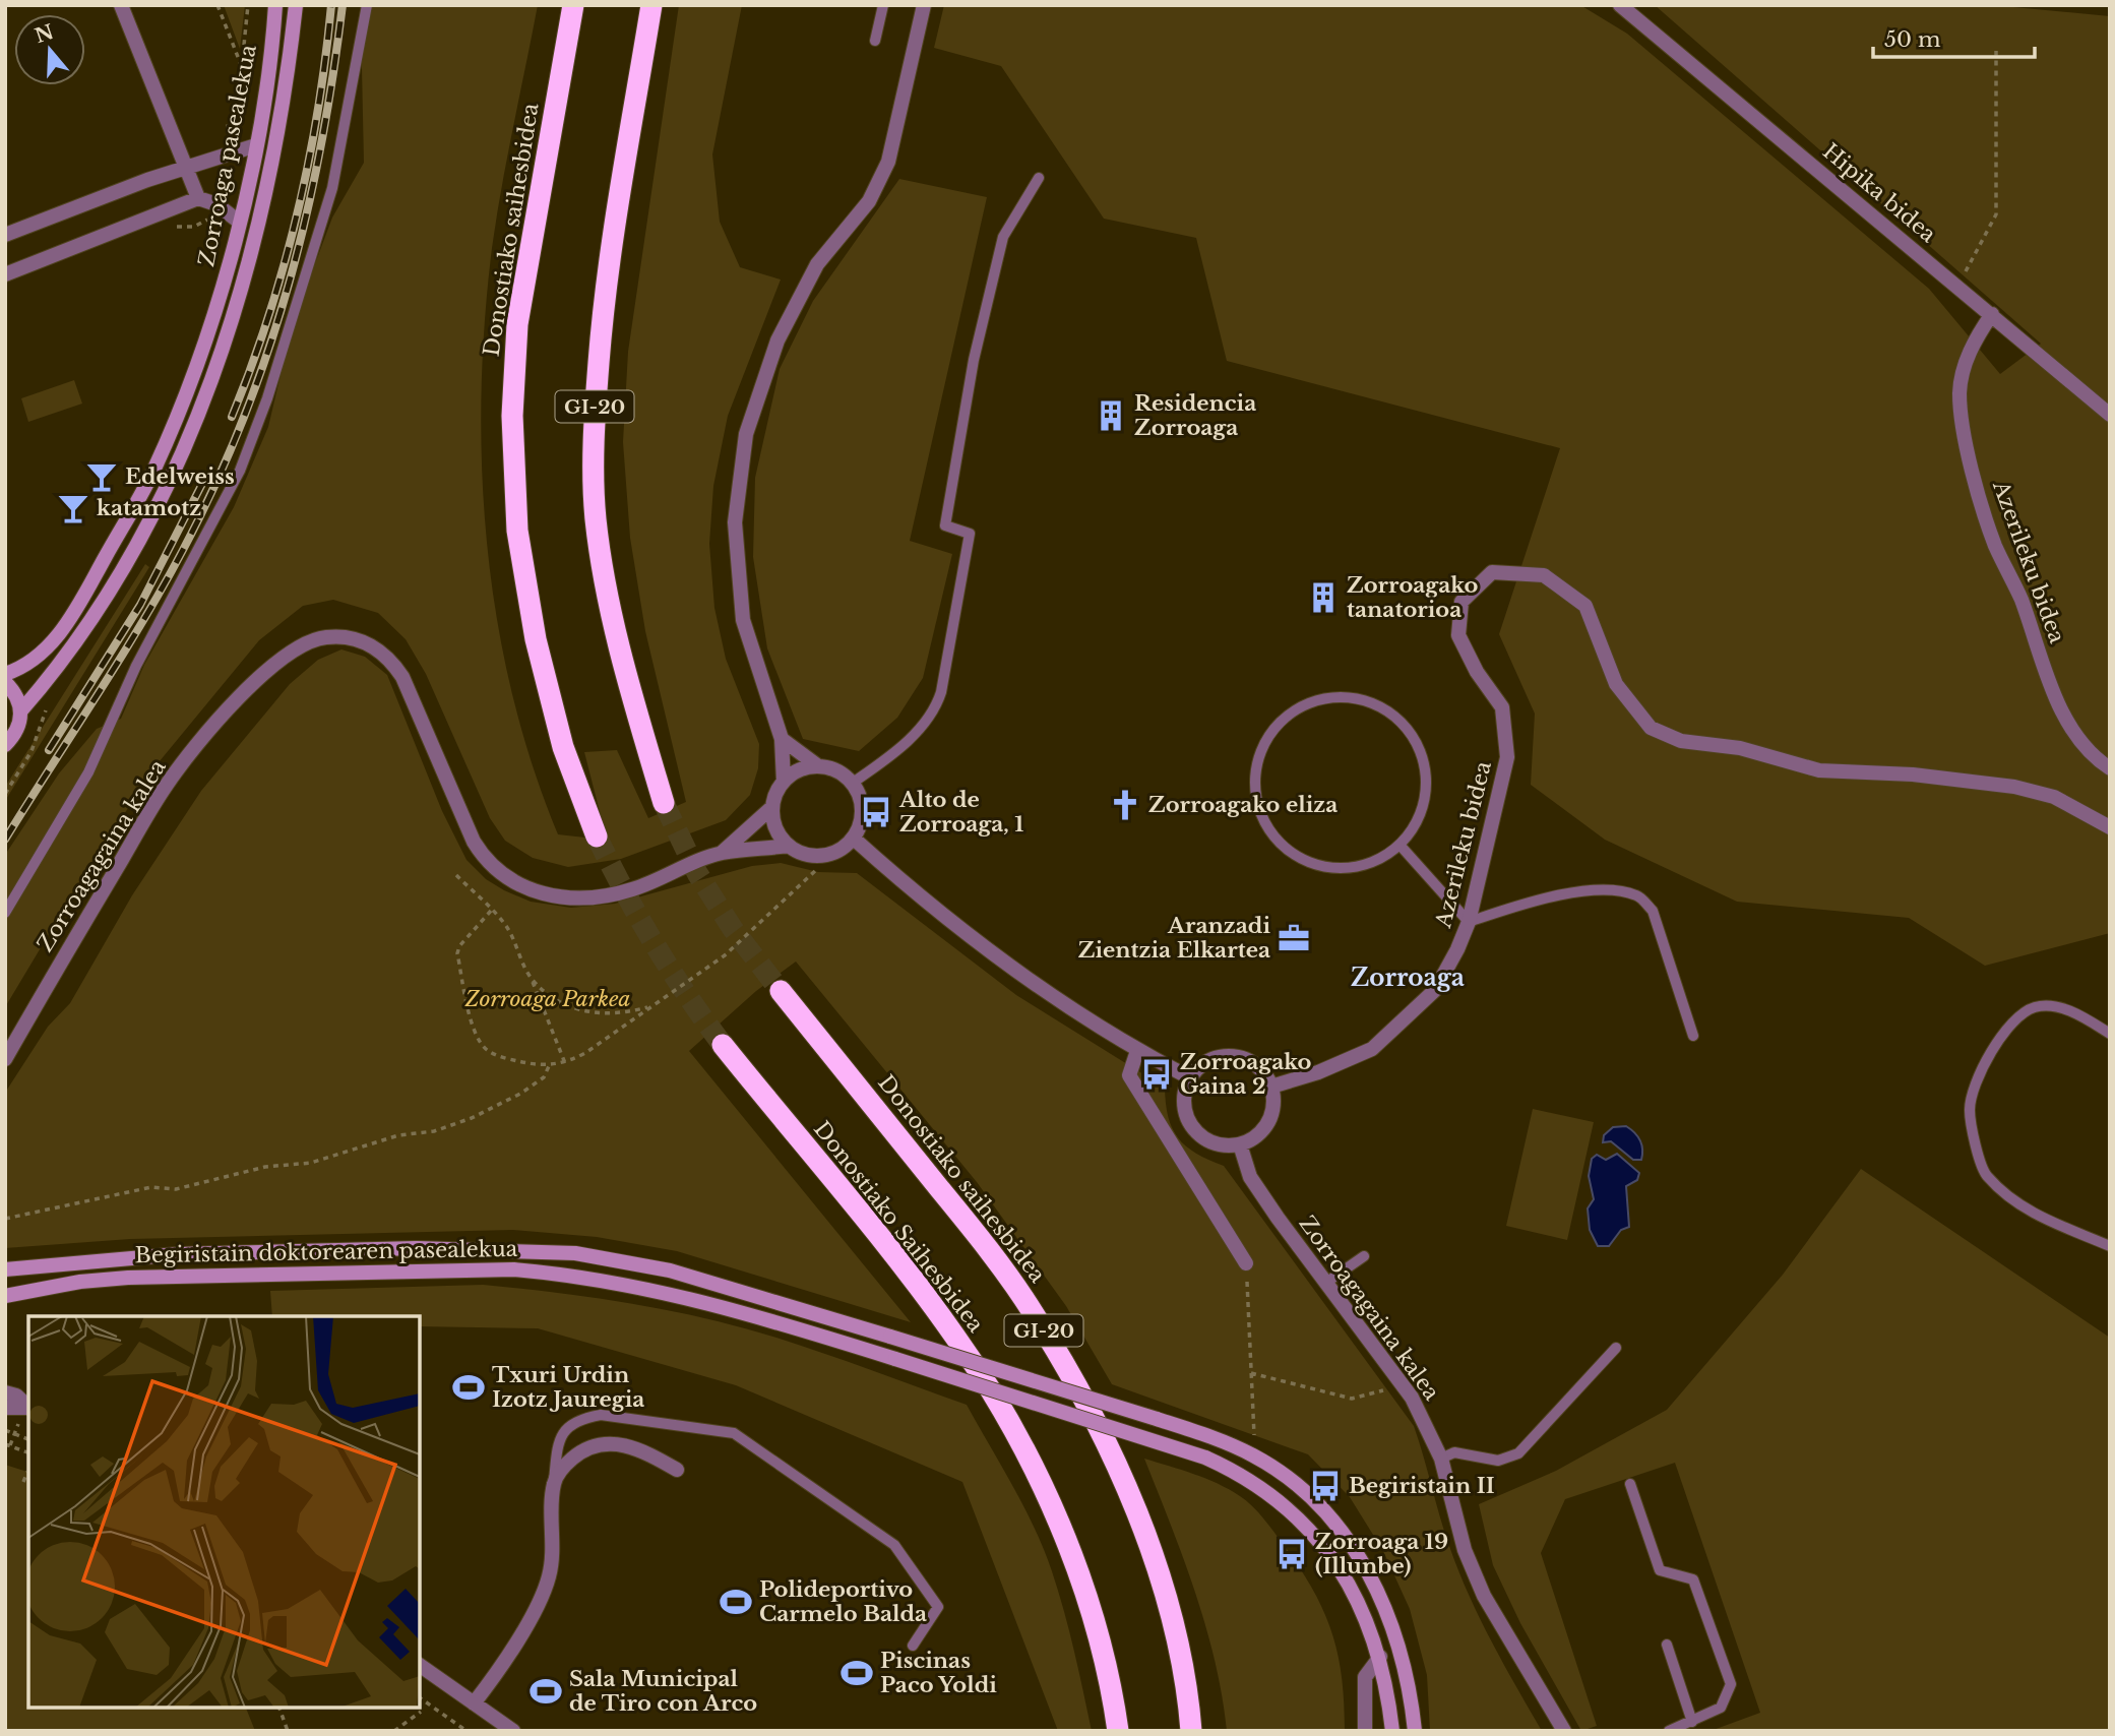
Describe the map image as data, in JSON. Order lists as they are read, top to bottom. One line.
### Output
{"streets":{"highway":["Donostiako saihesbidea","GI-20","Donostiako Saihesbidea"],"main road":["Zorroaga pasealekua","Begiristain doktorearen pasealekua"],"street":["Hipika bidea","Azerileku bidea","Zorroagagaina kalea"]},"crossings":[["Hipika bidea","Azerileku bidea"],["Azerileku bidea","Zorroagagaina kalea"]],"districts":["Zorroaga"],"parks":["Zorroaga Parkea"],"places":{"building":["Residencia Zorroaga","Zorroagako tanatorioa"],"bar":["Edelweiss","katamotz"],"church":["Zorroagako eliza"],"bus stop":["Alto de Zorroaga, 1","Zorroagako Gaina 2","Begiristain II","Zorroaga 19 (Illunbe)"],"office":["Aranzadi Zientzia Elkartea"],"sports":["Txuri Urdin Izotz Jauregia","Polideportivo Carmelo Balda","Piscinas Paco Yoldi","Sala Municipal de Tiro con Arco"]},"scale_bar":"50 m","north":"top"}
